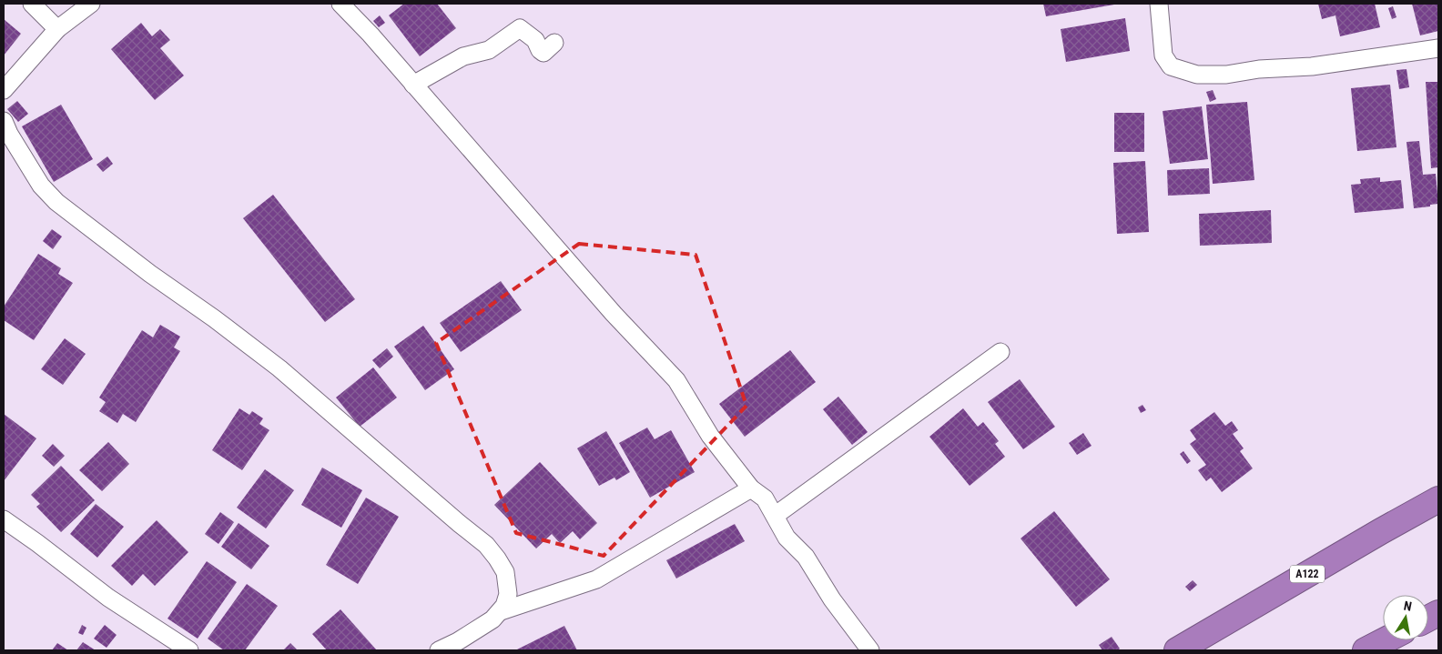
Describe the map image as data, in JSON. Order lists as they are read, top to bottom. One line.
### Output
{"streets":{"highway":["A122"]},"north":"top"}
